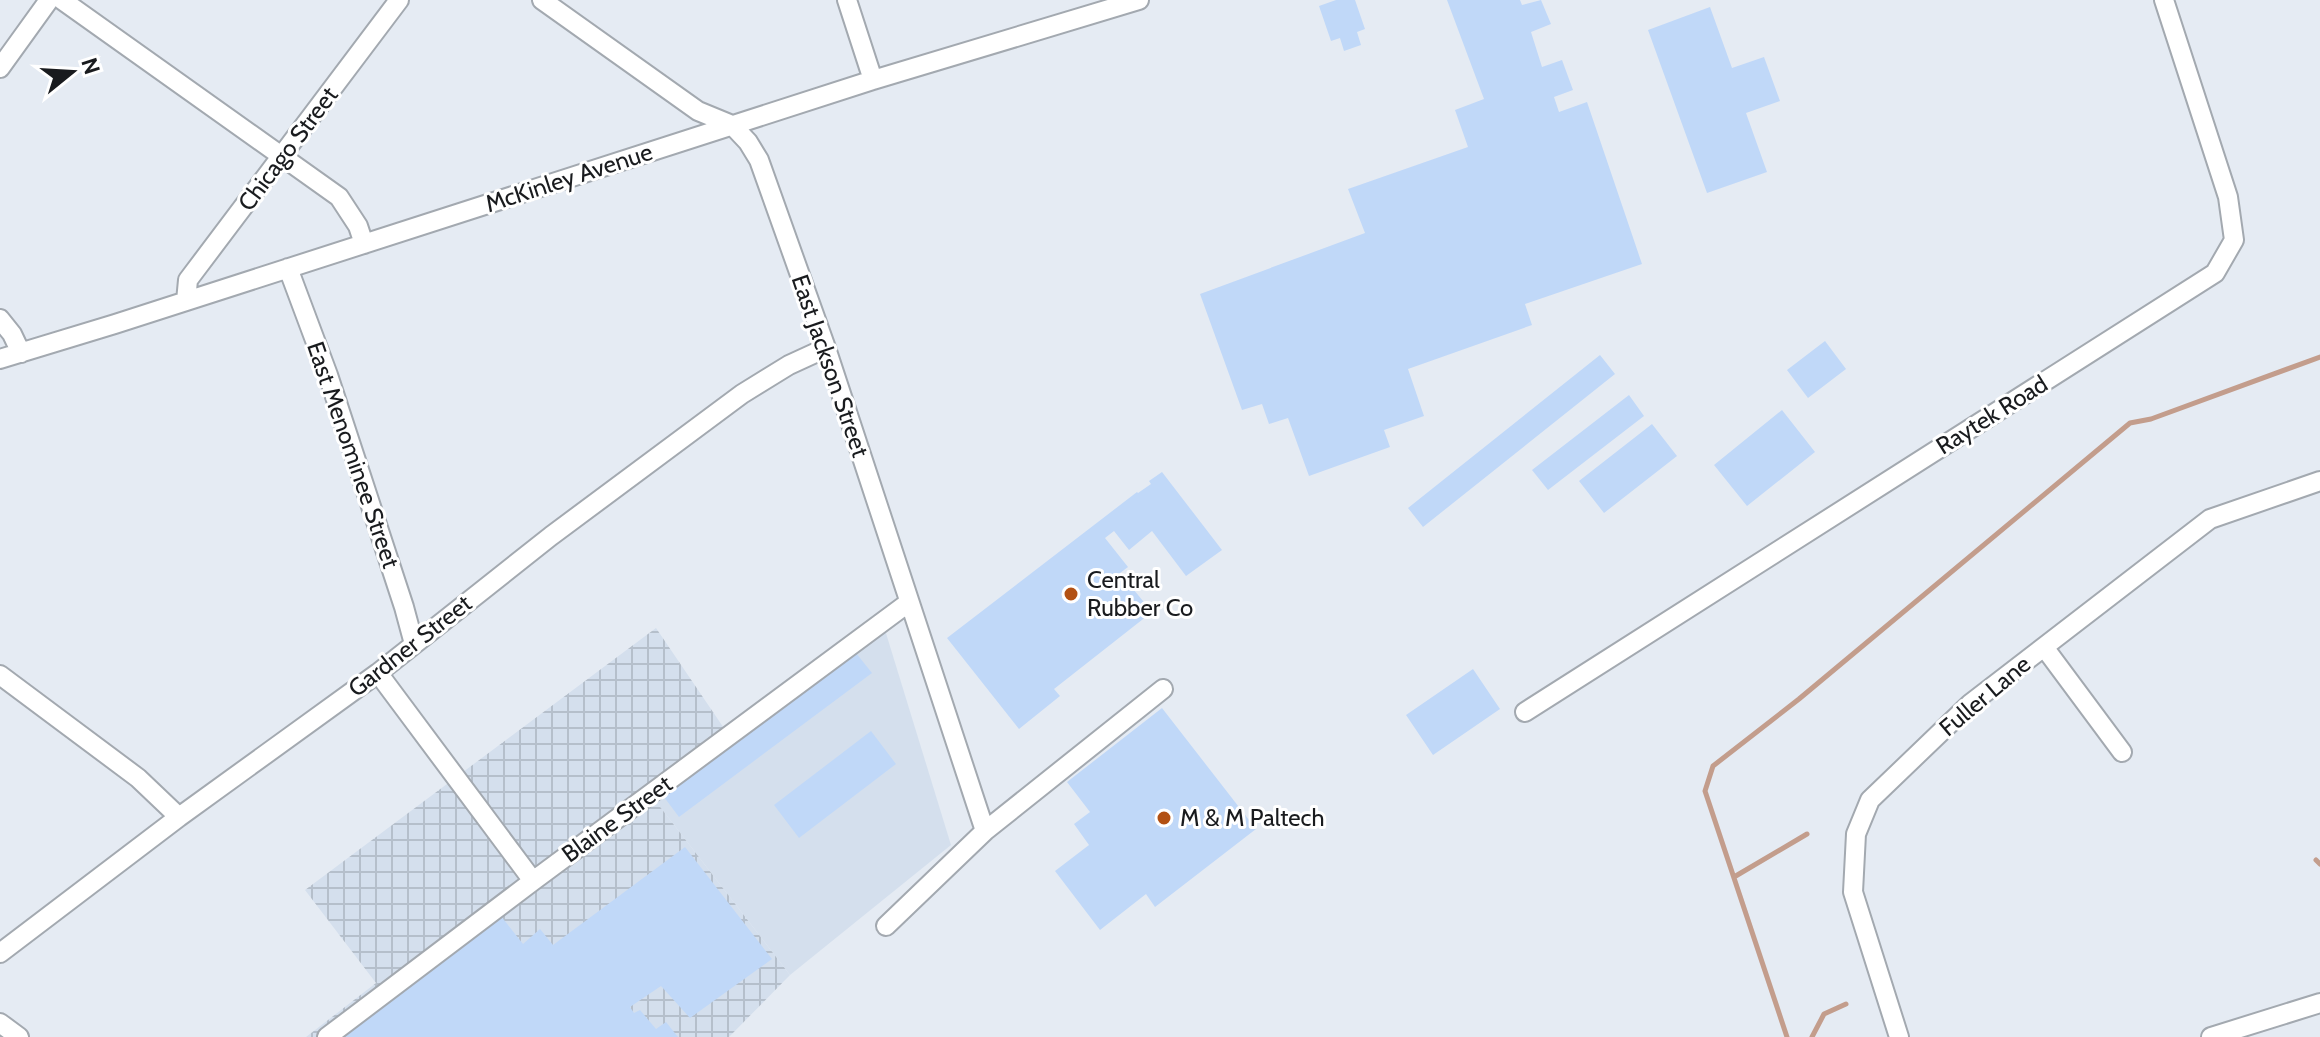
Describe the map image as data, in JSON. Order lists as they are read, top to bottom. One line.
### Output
{"streets":{"street":["Chicago Street","McKinley Avenue","East Jackson Street","Raytek Road","East Menominee Street","Gardner Street","Fuller Lane","Blaine Street"]},"crossings":[["Chicago Street","McKinley Avenue"],["McKinley Avenue","East Jackson Street"],["McKinley Avenue","East Menominee Street"],["East Jackson Street","Gardner Street"],["East Jackson Street","Blaine Street"],["East Menominee Street","Gardner Street"]],"places":["Central Rubber Co","M & M Paltech"],"north":"right"}
